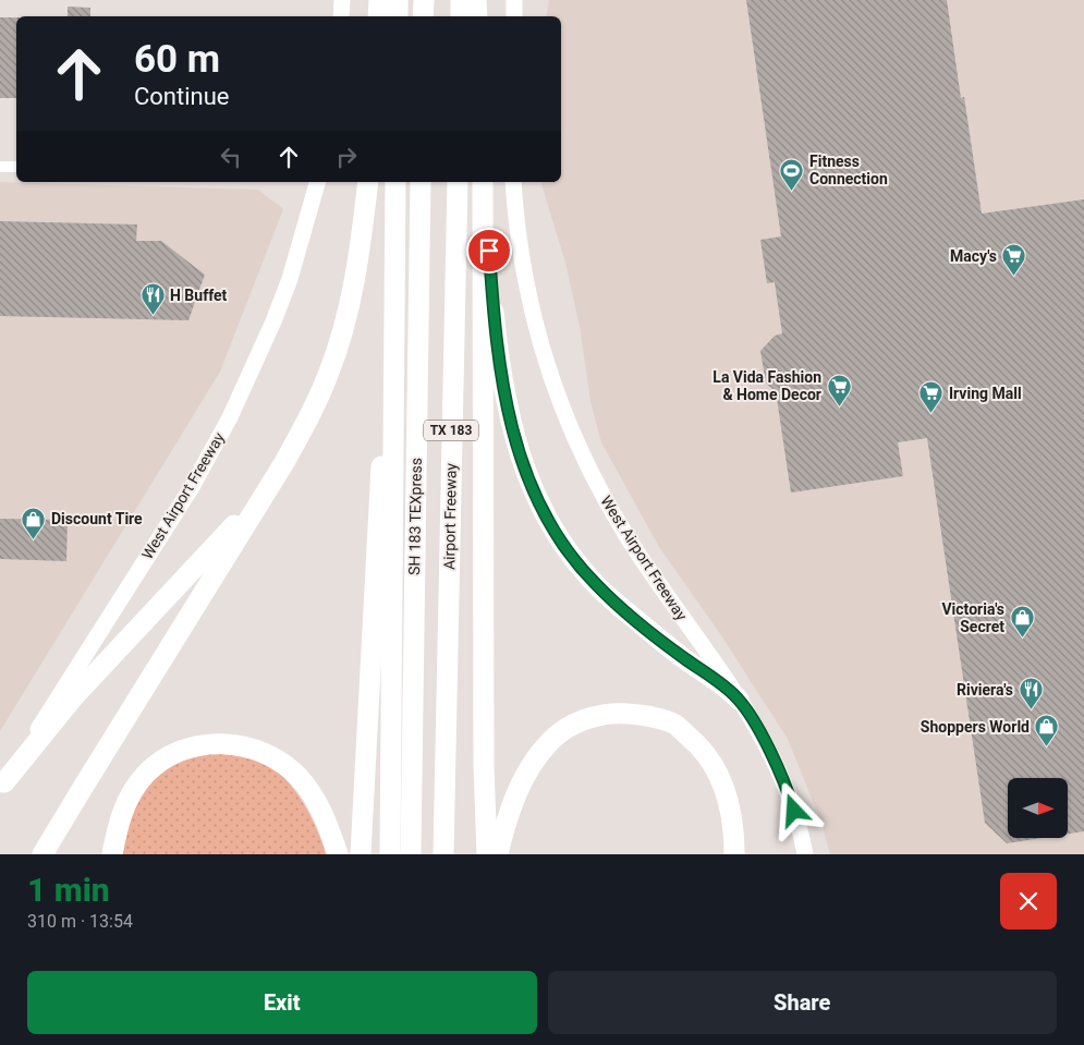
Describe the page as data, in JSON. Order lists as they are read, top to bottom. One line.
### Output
{"streets":{"highway":["TX 183","SH 183 TEXpress","Airport Freeway"],"main road":["West Airport Freeway"]},"places":{"sports":["Fitness Connection"],"supermarket":["Macy's","La Vida Fashion & Home Decor","Irving Mall"],"restaurant":["H Buffet","Riviera's"],"shop":["Discount Tire","Victoria's Secret","Shoppers World"]},"north":"right","page":{"turn":["60 m","Continue"],"heading":["1 min","310 m · 13:54"],"buttons":["Exit","Share"]}}
